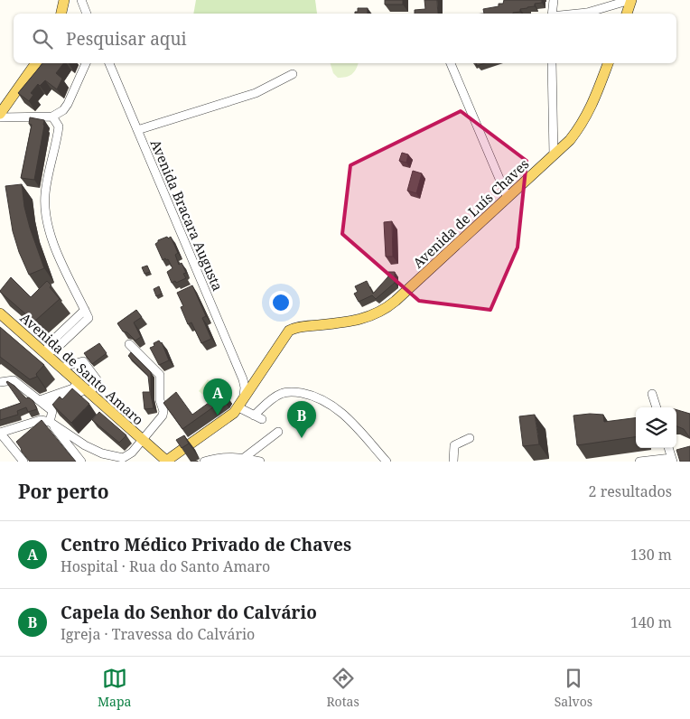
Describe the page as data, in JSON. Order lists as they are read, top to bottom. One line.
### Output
{"streets":{"main road":["Avenida de Luís Chaves","Avenida de Santo Amaro"],"street":["Avenida Bracara Augusta"]},"crossings":[["Avenida de Luís Chaves","Avenida Bracara Augusta"],["Avenida de Luís Chaves","Avenida de Santo Amaro"]],"page":{"search":"Pesquisar aqui","pins":["A","B"],"heading":["Por perto","2 resultados"],"list":[{"mark":"A","name":"Centro Médico Privado de Chaves","note":"Hospital · Rua do Santo Amaro","value":"130 m"},{"mark":"B","name":"Capela do Senhor do Calvário","note":"Igreja · Travessa do Calvário","value":"140 m"}],"nav":["Mapa","Rotas","Salvos"]}}
